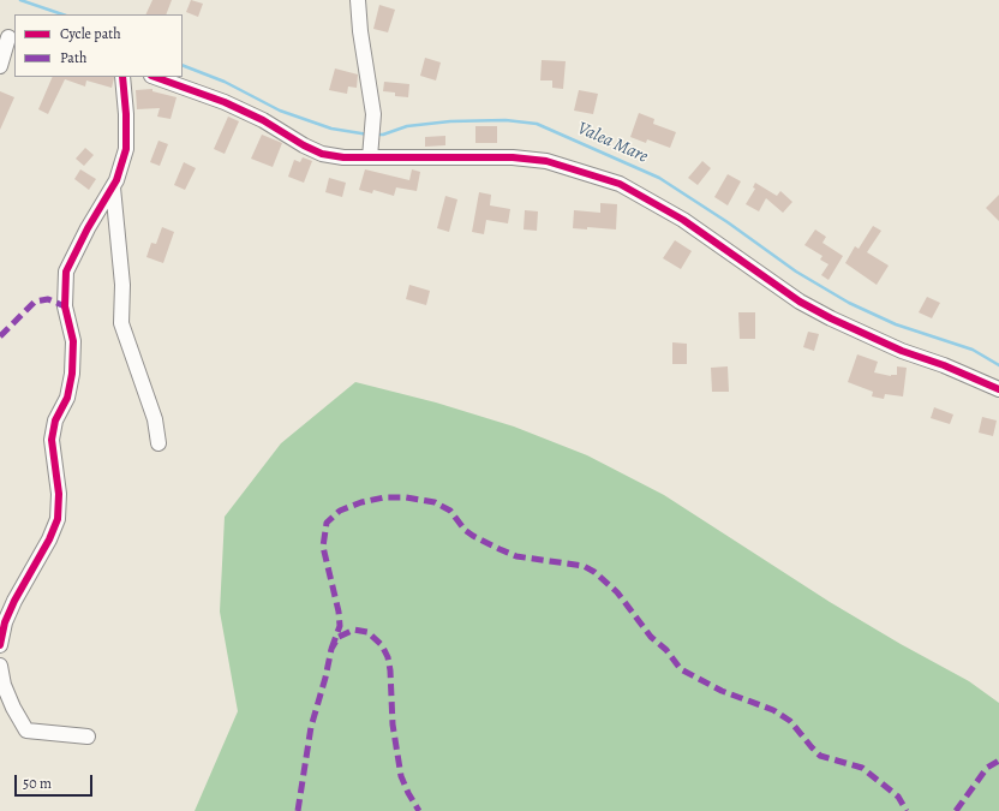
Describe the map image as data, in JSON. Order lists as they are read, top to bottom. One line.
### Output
{"water":["Valea Mare"],"legend":["Cycle path","Path"],"scale_bar":"50 m"}
